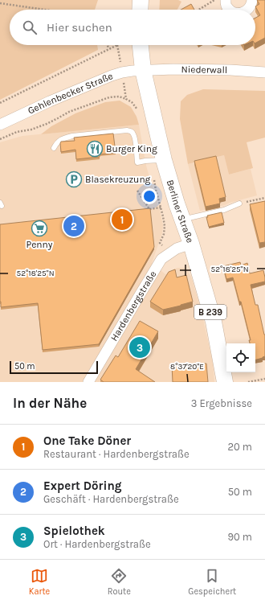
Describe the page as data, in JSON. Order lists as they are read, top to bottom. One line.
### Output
{"streets":{"main road":["Berliner Straße","B 239"],"street":["Niederwall","Gehlenbecker Straße","Hardenbergstraße"]},"crossings":[["Niederwall","Gehlenbecker Straße"],["Niederwall","Berliner Straße"],["Gehlenbecker Straße","Berliner Straße"],["Berliner Straße","Hardenbergstraße"]],"places":{"restaurant":["Burger King"],"parking":["Blasekreuzung"],"supermarket":["Penny"]},"scale_bar":"50 m","page":{"search":"Hier suchen","pins":["1","2","3"],"scale":"50 m","heading":["In der Nähe","3 Ergebnisse"],"list":[{"mark":"1","name":"One Take Döner","note":"Restaurant · Hardenbergstraße","value":"20 m"},{"mark":"2","name":"Expert Döring","note":"Geschäft · Hardenbergstraße","value":"50 m"},{"mark":"3","name":"Spielothek","note":"Ort · Hardenbergstraße","value":"90 m"}],"nav":["Karte","Route","Gespeichert"]},"coordinates":["52°18'25\"N","8°37'20\"E"]}
